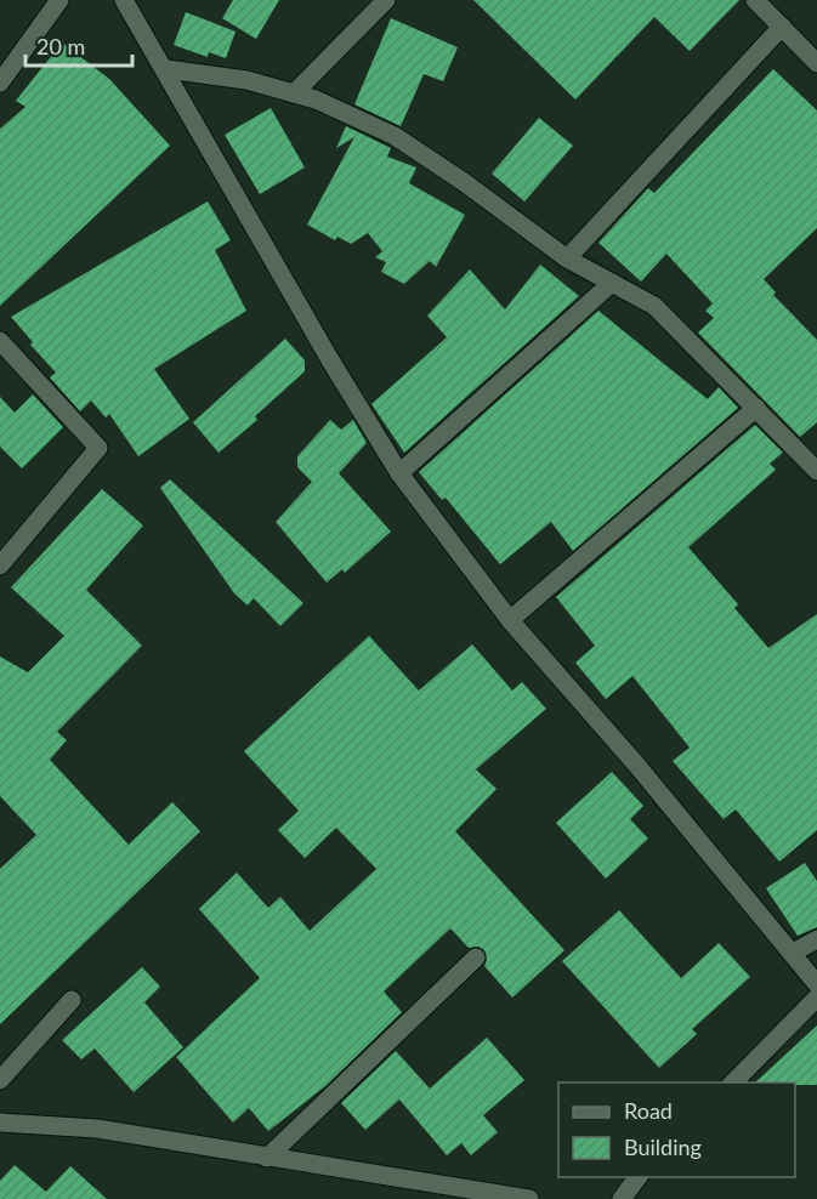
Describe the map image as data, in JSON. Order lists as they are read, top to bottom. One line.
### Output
{"legend":["Road","Building"],"scale_bar":"20 m"}
